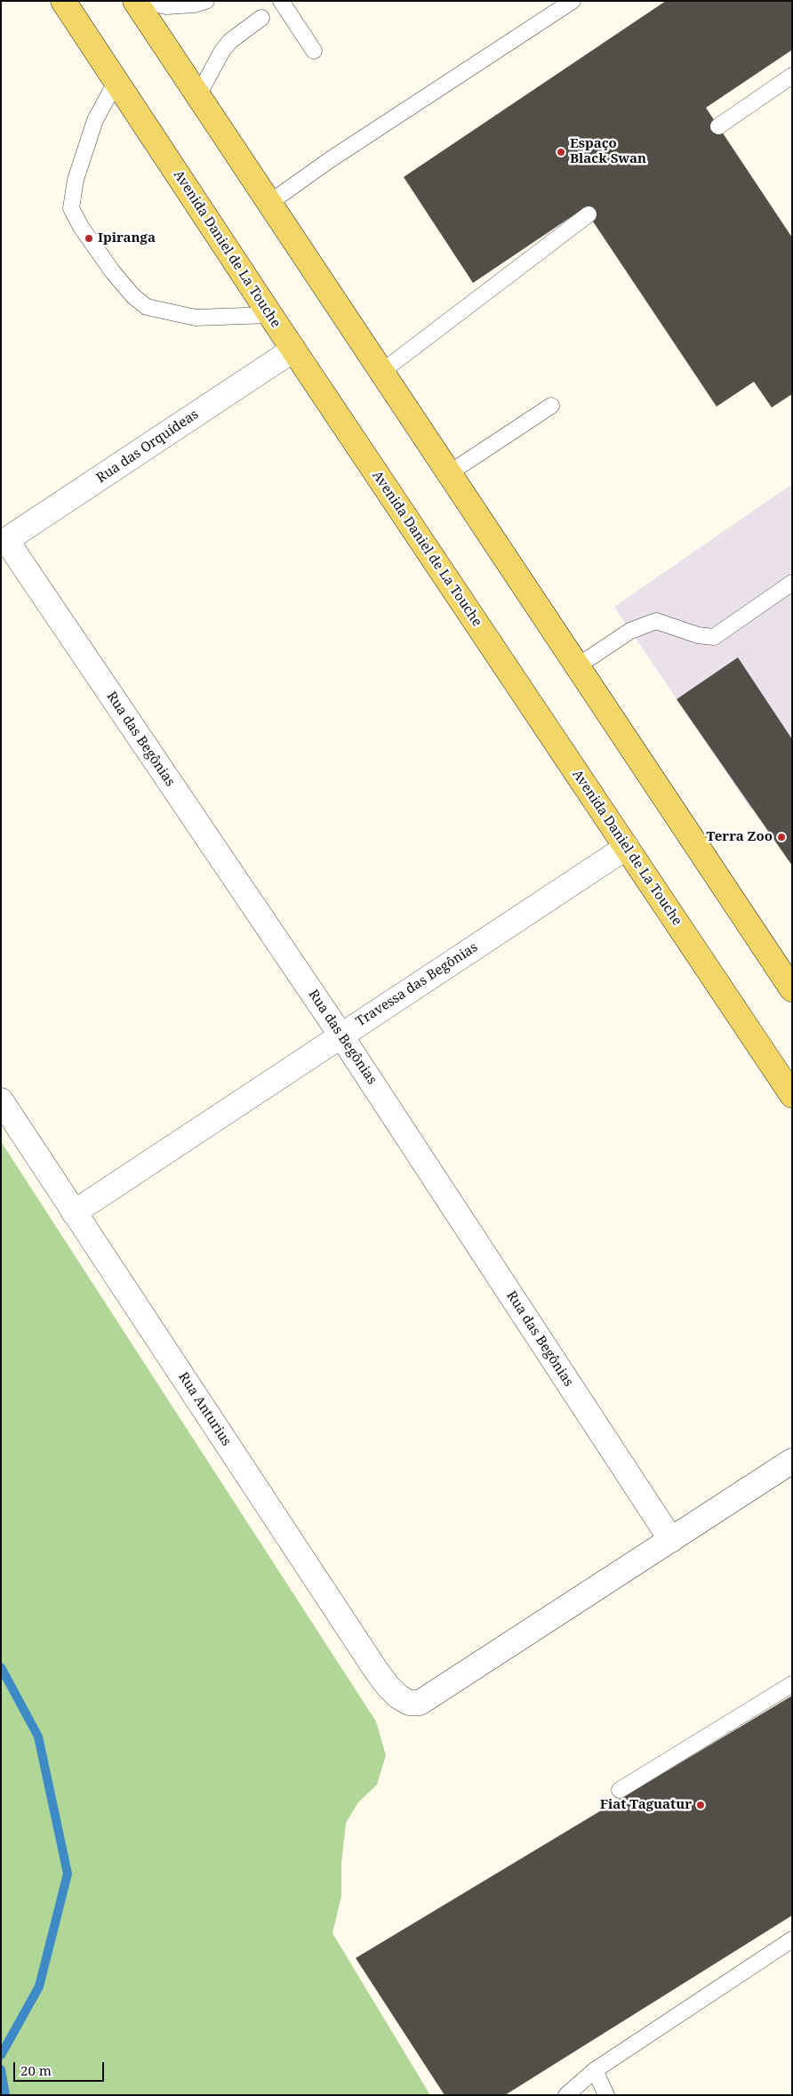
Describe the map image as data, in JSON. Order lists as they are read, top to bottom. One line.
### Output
{"streets":{"main road":["Avenida Daniel de La Touche"],"street":["Rua das Orquídeas","Rua das Begônias","Travessa das Begônias","Rua Anturius"]},"crossings":[["Avenida Daniel de La Touche","Rua das Orquídeas"],["Avenida Daniel de La Touche","Travessa das Begônias"],["Rua das Orquídeas","Rua das Begônias"],["Rua das Begônias","Travessa das Begônias"],["Rua das Begônias","Rua Anturius"],["Travessa das Begônias","Rua Anturius"]],"places":["Espaço Black Swan","Ipiranga","Terra Zoo","Fiat Taguatur"],"scale_bar":"20 m"}
